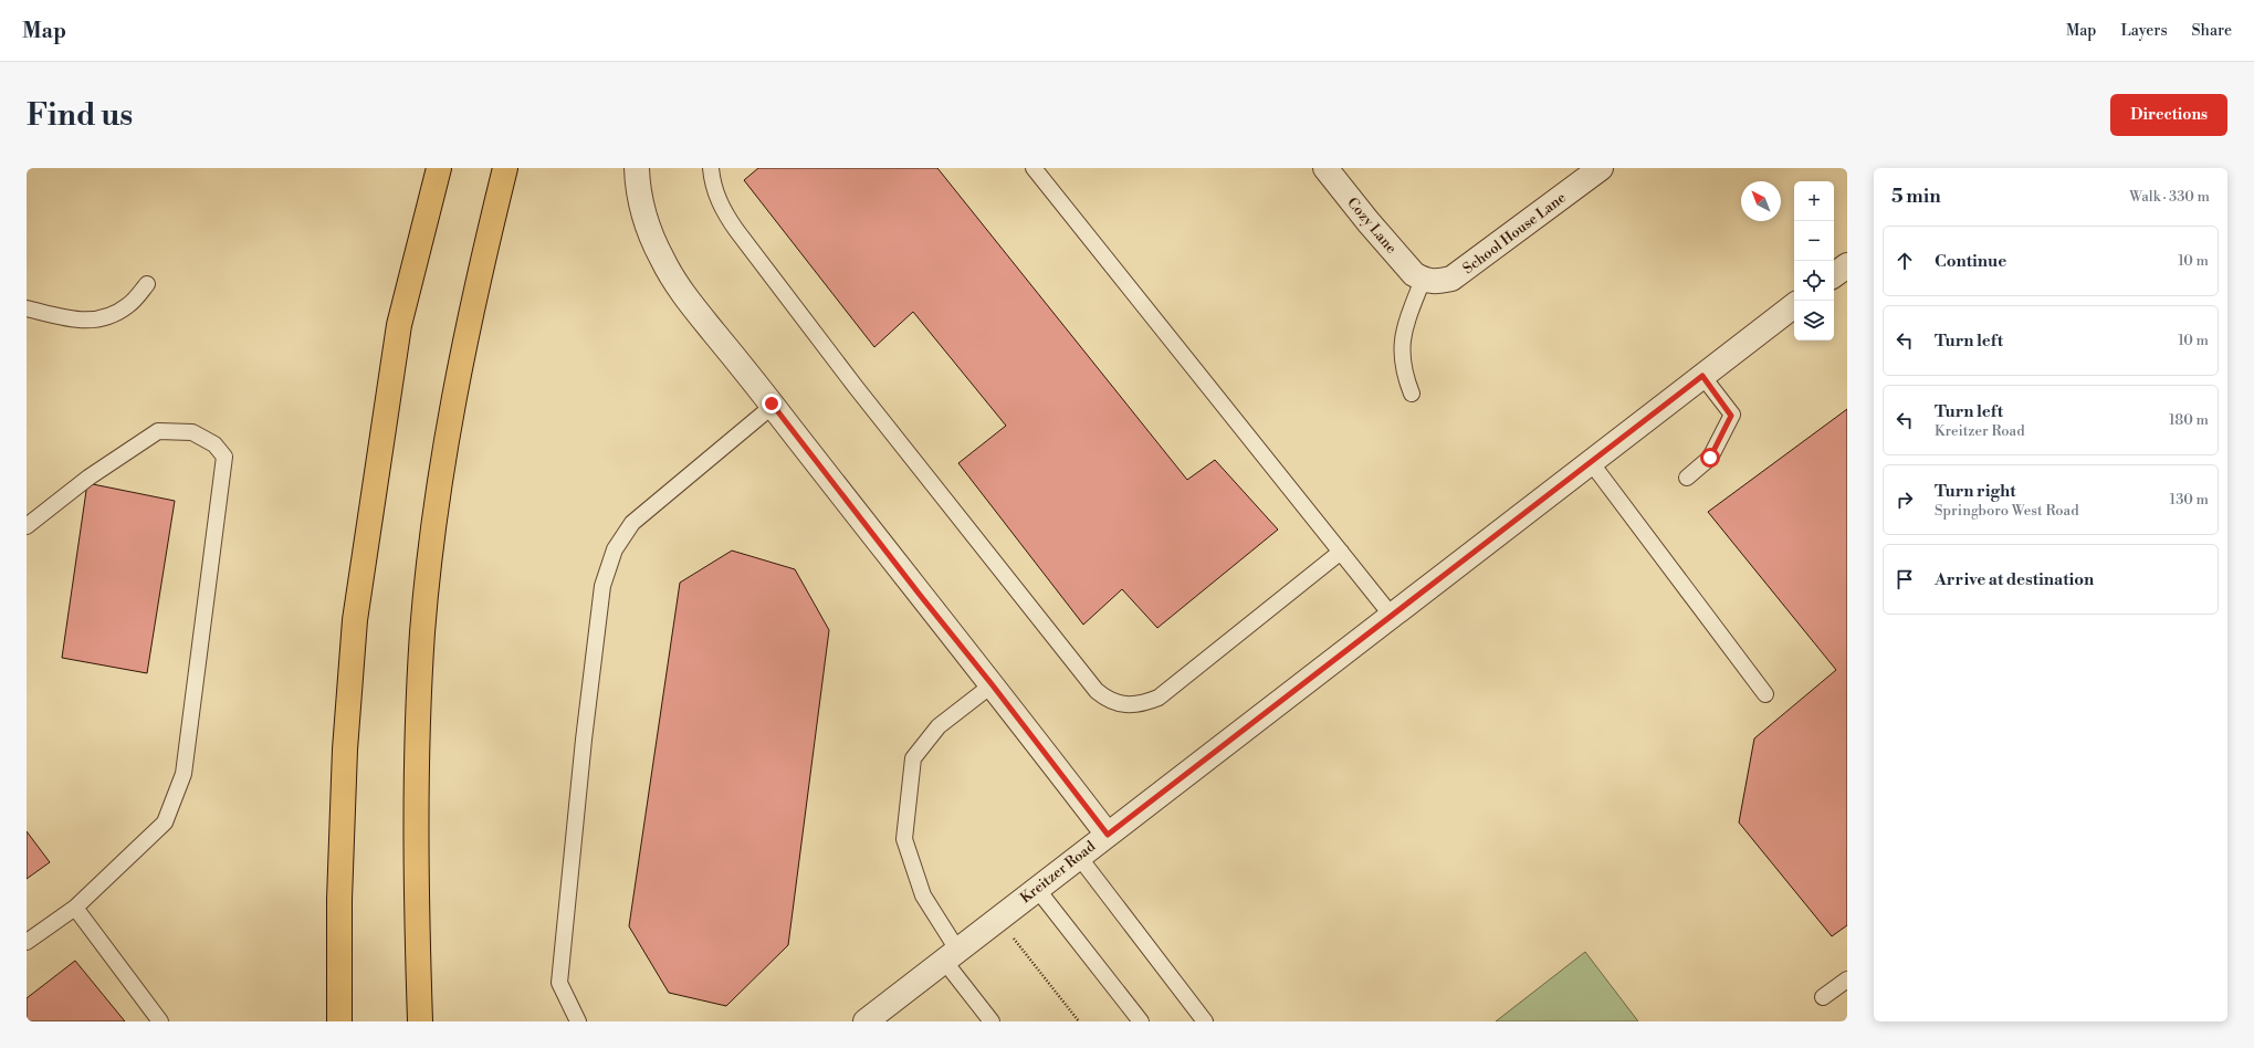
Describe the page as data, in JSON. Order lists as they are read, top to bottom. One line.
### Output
{"streets":{"street":["Cozy Lane","School House Lane","Kreitzer Road"]},"crossings":[["Cozy Lane","School House Lane"]],"north":"top left","page":{"header":"Map","nav":["Map","Layers","Share"],"buttons":"Directions","title":"Find us","heading":["5 min","Walk · 330 m"],"map_buttons":["+","−"],"list":[["Continue","10 m"],["Turn left","10 m"],["Turn left","Kreitzer Road","180 m"],["Turn right","Springboro West Road","130 m"],"Arrive at destination"]}}
